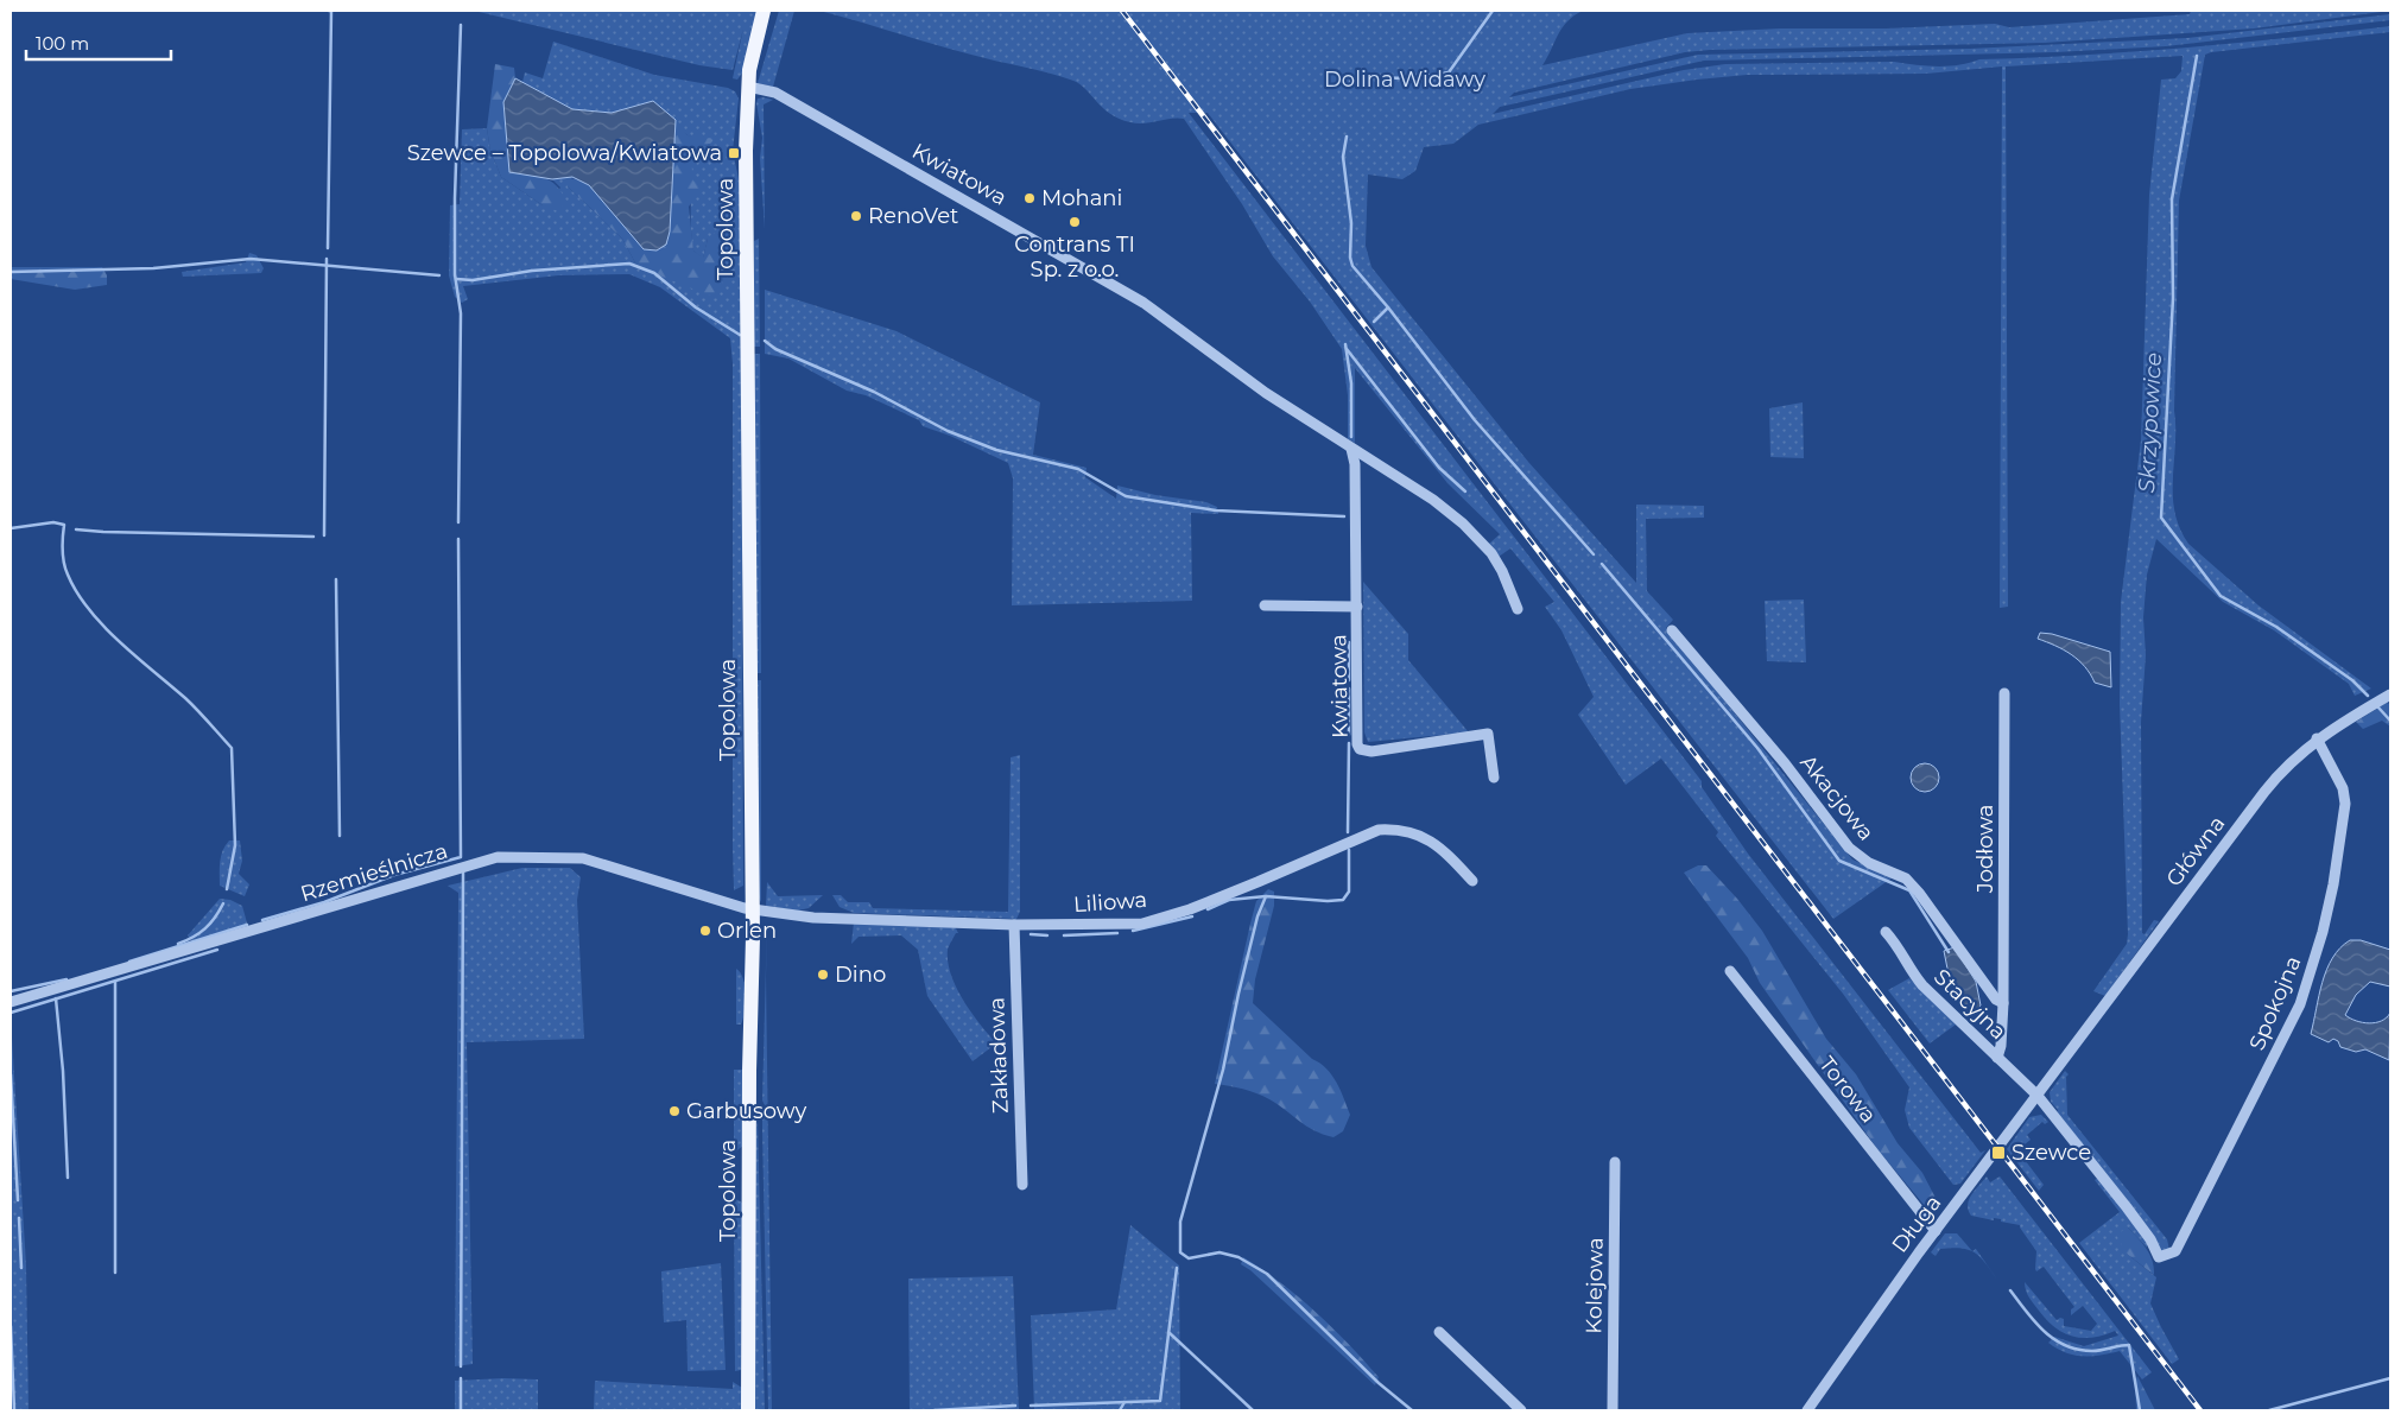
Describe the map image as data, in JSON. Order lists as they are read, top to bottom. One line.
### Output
{"streets":{"main road":["Topolowa"],"street":["Kwiatowa","Akacjowa","Jodłowa","Główna","Rzemieślnicza","Liliowa","Spokojna","Stacyjna","Zakładowa","Torowa","Długa","Kolejowa"]},"crossings":[["Kwiatowa","Topolowa"],["Topolowa","Rzemieślnicza"],["Topolowa","Liliowa"],["Akacjowa","Jodłowa"],["Jodłowa","Stacyjna"],["Główna","Spokojna"],["Główna","Długa"],["Rzemieślnicza","Liliowa"],["Liliowa","Zakładowa"],["Spokojna","Stacyjna"],["Stacyjna","Długa"],["Torowa","Długa"]],"water":["Skrzypowice"],"parks":["Dolina Widawy"],"places":{"transit":["Szewce – Topolowa/Kwiatowa","Szewce"],"other":["Mohani","RenoVet","Contrans TI Sp. z o.o.","Orlen","Dino","Garbusowy"]},"scale_bar":"100 m"}
